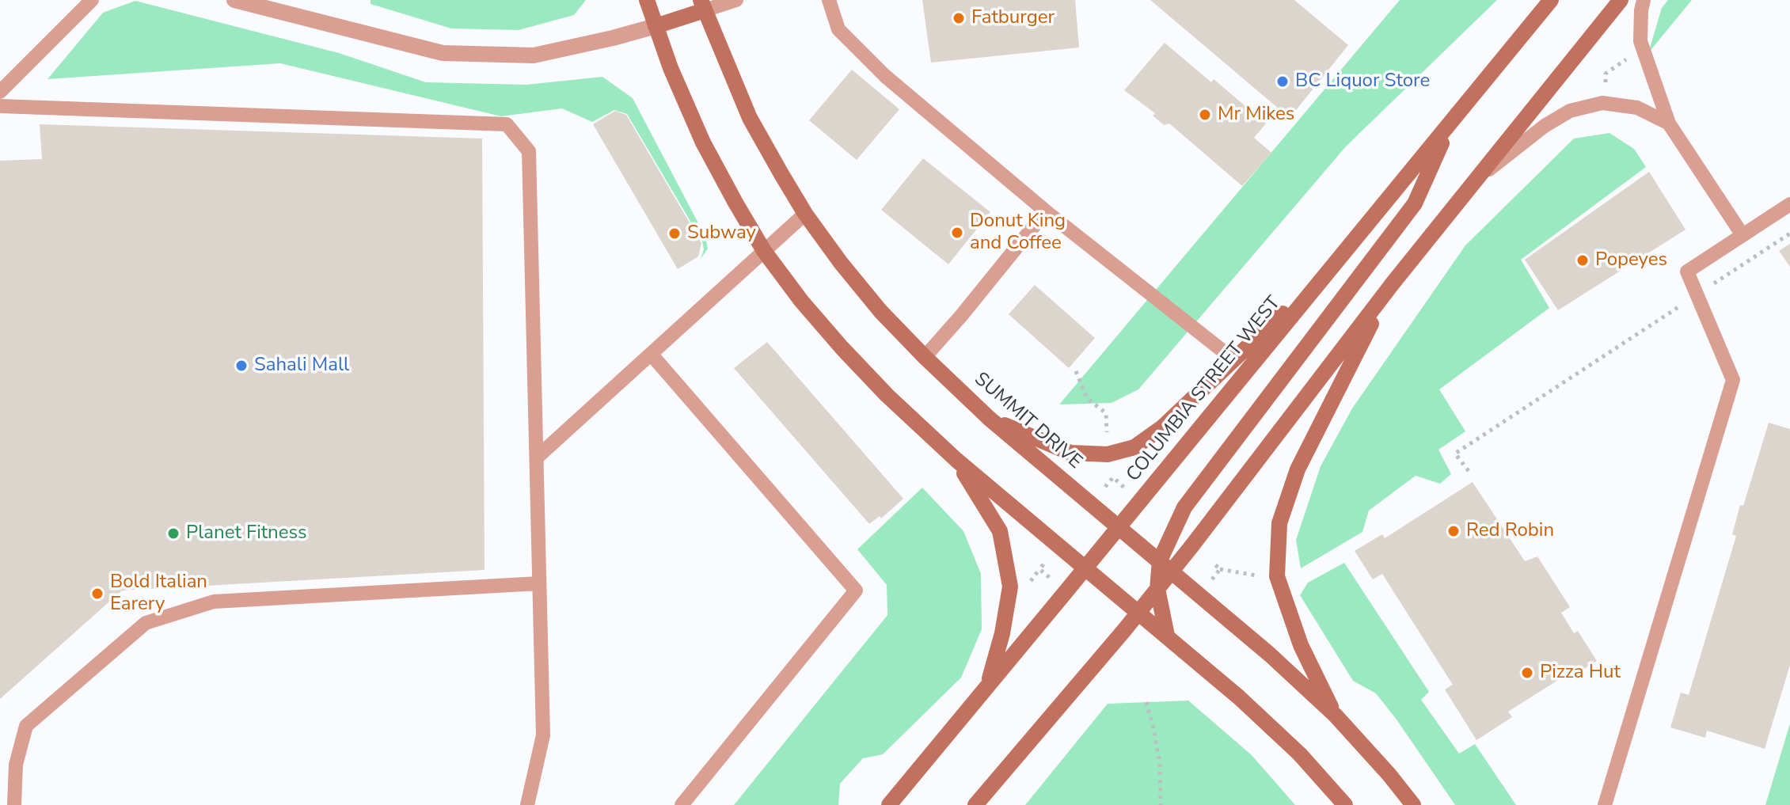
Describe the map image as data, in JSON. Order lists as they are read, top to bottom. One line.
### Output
{"streets":{"main road":["COLUMBIA STREET WEST","SUMMIT DRIVE"]},"crossings":[["COLUMBIA STREET WEST","SUMMIT DRIVE"]],"places":["Fatburger","BC Liquor Store","Mr Mikes","Donut King and Coffee","Subway","Popeyes","Sahali Mall","Red Robin","Planet Fitness","Bold Italian Earery","Pizza Hut"]}
